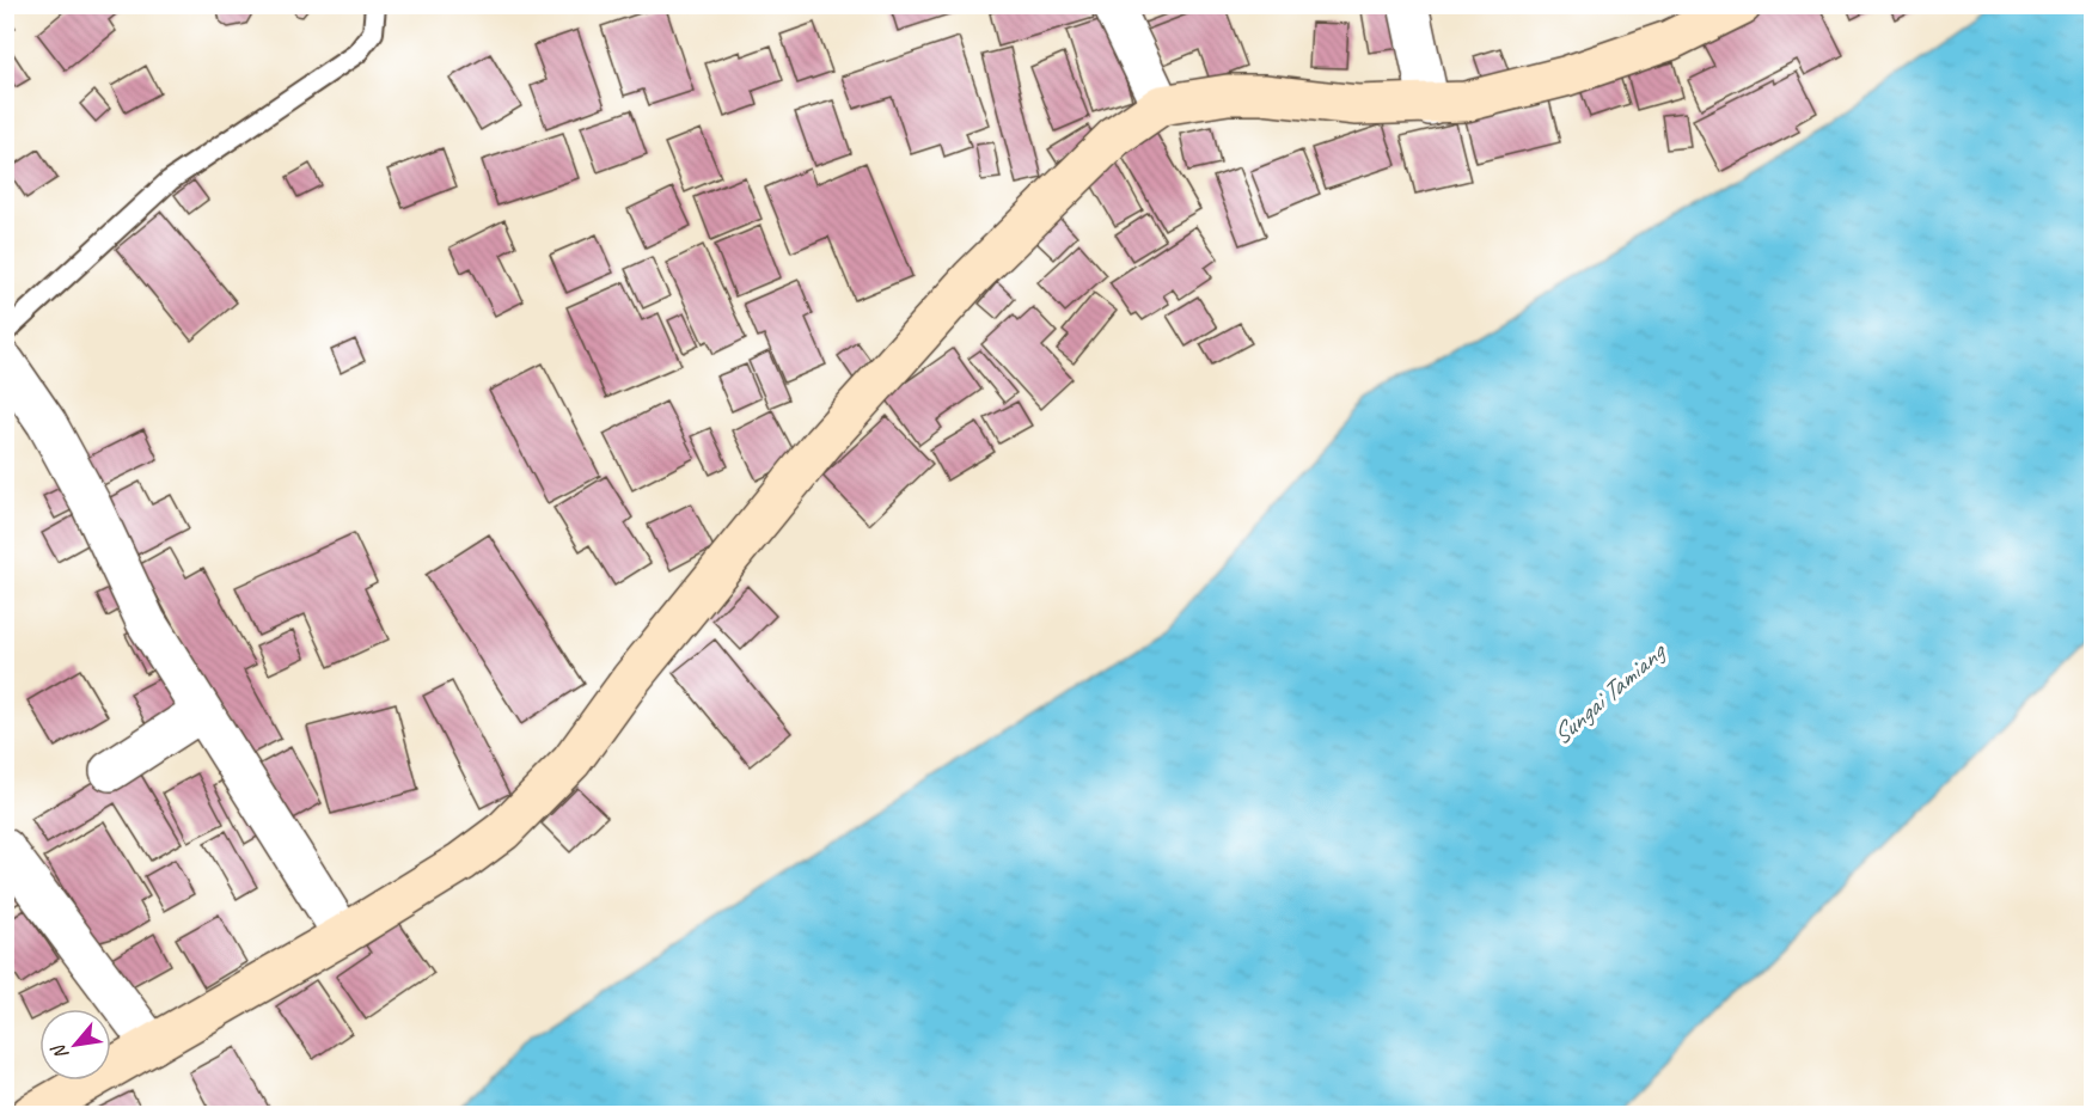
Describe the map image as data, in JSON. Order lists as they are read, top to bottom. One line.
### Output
{"water":["Sungai Tamiang"],"north":"bottom left"}
